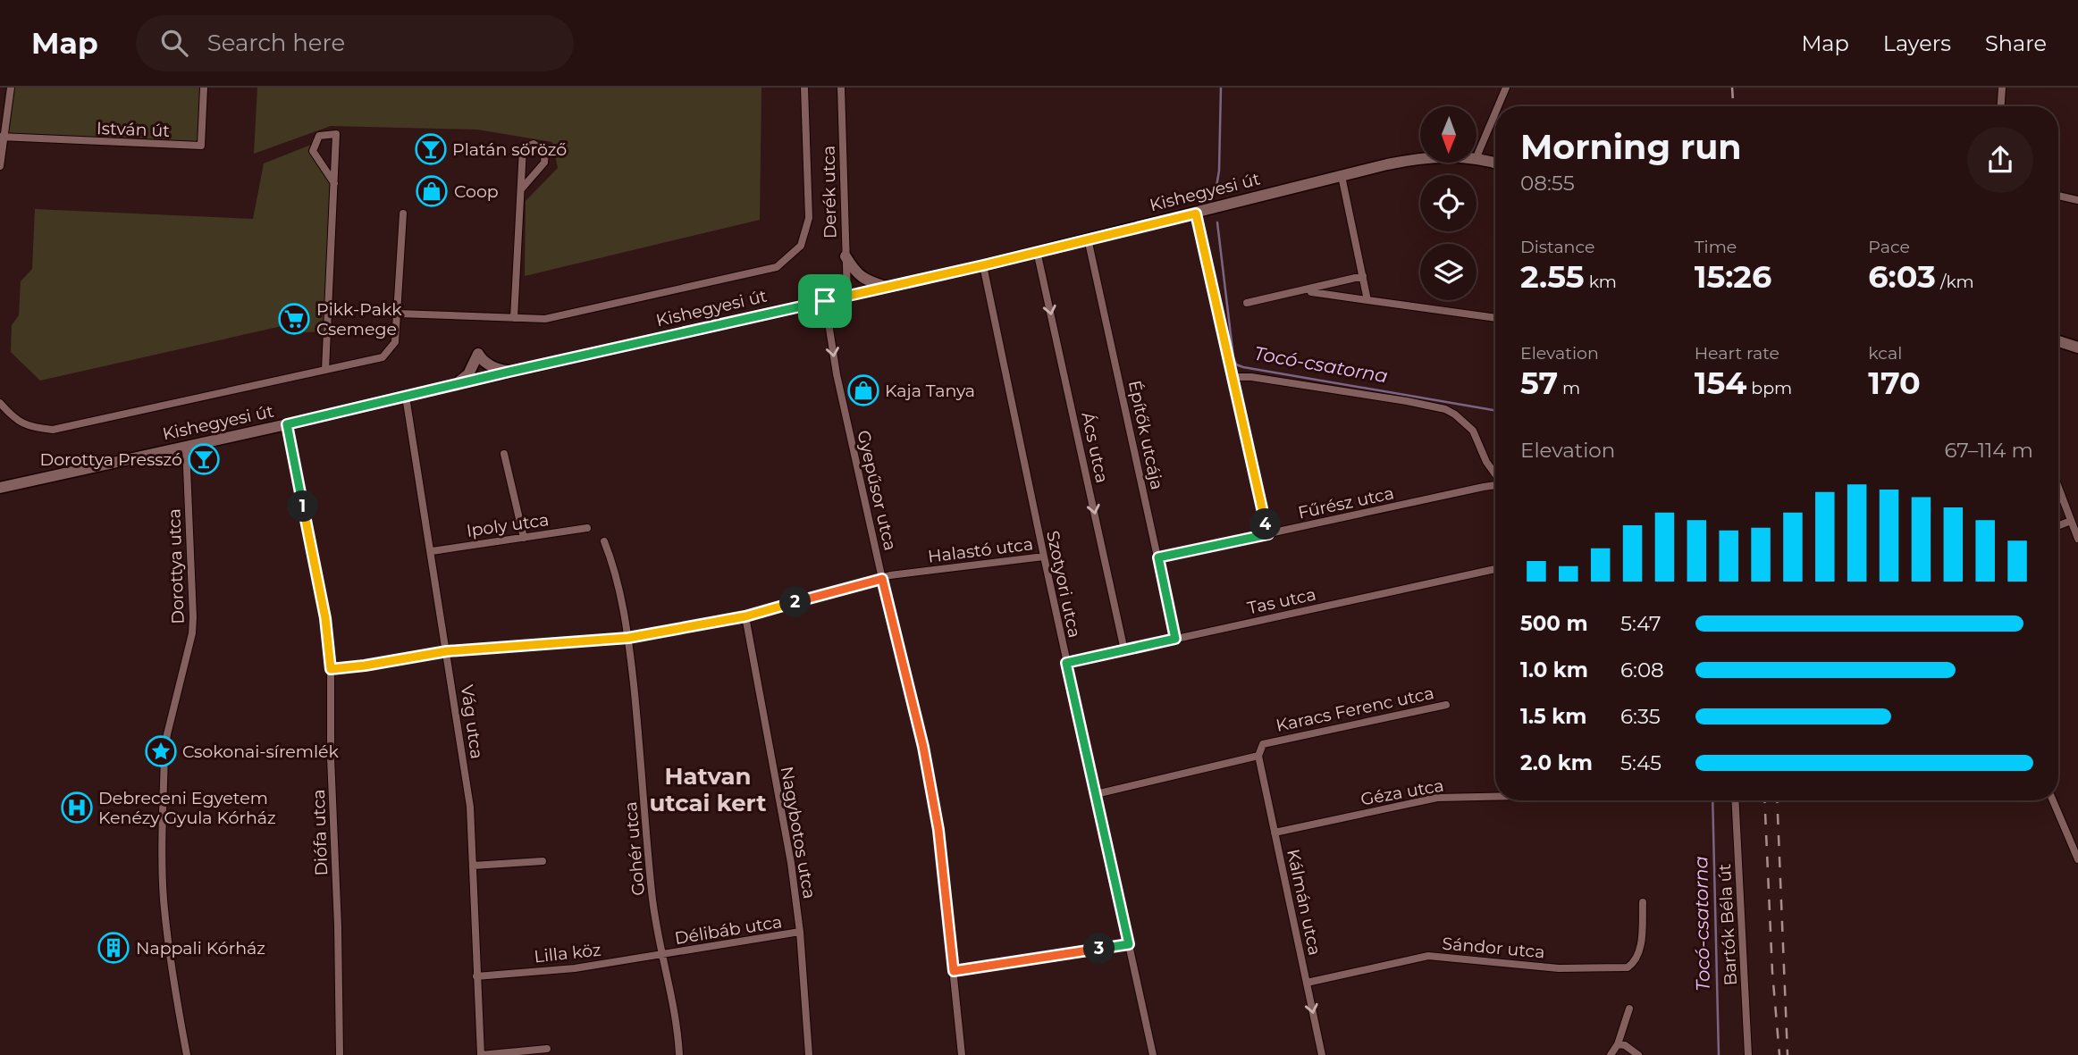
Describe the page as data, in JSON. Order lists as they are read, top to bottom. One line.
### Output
{"streets":{"street":["István út","Derék utca","Kishegyesi út","Építők utcája","Ács utca","Gyepűsor utca","Fűrész utca","Ipoly utca","Halastó utca","Dorottya utca","Szotyori utca","Tas utca","Karacs Ferenc utca","Vág utca","Géza utca","Diófa utca","Nagybotos utca","Gohér utca","Kálmán utca","Bartók Béla út","Délibáb utca","Sándor utca","Lilla köz"]},"crossings":[["Derék utca","Kishegyesi út"],["Kishegyesi út","Építők utcája"],["Kishegyesi út","Ács utca"],["Kishegyesi út","Gyepűsor utca"],["Kishegyesi út","Dorottya utca"],["Kishegyesi út","Szotyori utca"],["Kishegyesi út","Vág utca"],["Kishegyesi út","Diófa utca"],["Építők utcája","Fűrész utca"],["Építők utcája","Tas utca"],["Ács utca","Tas utca"],["Gyepűsor utca","Halastó utca"],["Ipoly utca","Vág utca"],["Halastó utca","Szotyori utca"],["Halastó utca","Vág utca"],["Halastó utca","Diófa utca"],["Halastó utca","Nagybotos utca"],["Halastó utca","Gohér utca"],["Szotyori utca","Tas utca"],["Szotyori utca","Karacs Ferenc utca"],["Karacs Ferenc utca","Kálmán utca"],["Vág utca","Lilla köz"],["Géza utca","Kálmán utca"],["Nagybotos utca","Délibáb utca"],["Gohér utca","Délibáb utca"],["Gohér utca","Lilla köz"],["Kálmán utca","Sándor utca"],["Délibáb utca","Lilla köz"]],"one_way":["Ács utca","Gyepűsor utca"],"districts":["Hatvan utcai kert"],"water":["Tocó-csatorna"],"places":{"bar":["Platán söröző","Dorottya Presszó"],"shop":["Coop","Kaja Tanya"],"supermarket":["Pikk-Pakk Csemege"],"place":["Csokonai-síremlék"],"hospital":["Debreceni Egyetem Kenézy Gyula Kórház"],"building":["Nappali Kórház"]},"north":"bottom","page":{"header":"Map","search":"Search here","nav":["Map","Layers","Share"],"heading":["Morning run","08:55"],"stats":[["Distance","2.55 km"],["Time","15:26"],["Pace","6:03 /km"],["Elevation","57 m"],["Heart rate","154 bpm"],["kcal","170"]],"chart":["Elevation","67–114 m"],"pins":["1","4","2","3"],"list":[{"name":"500 m","note":"5:47"},{"name":"1.0 km","note":"6:08"},{"name":"1.5 km","note":"6:35"},{"name":"2.0 km","note":"5:45"}]}}
